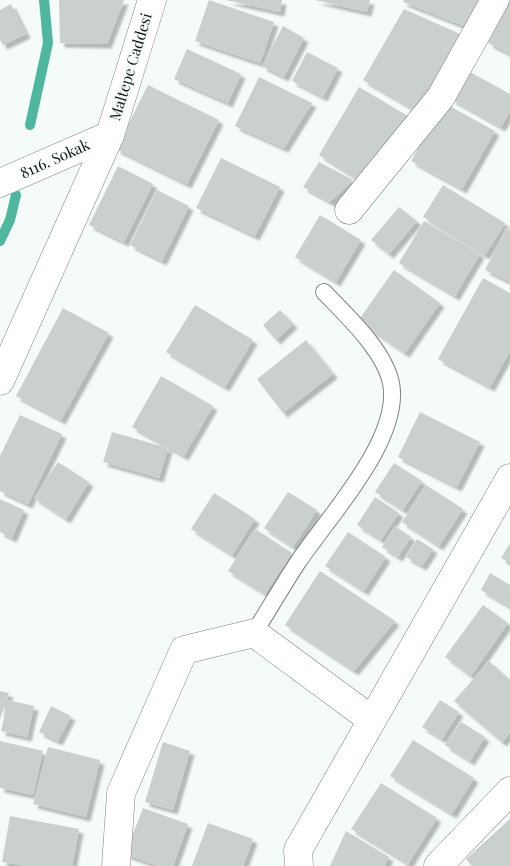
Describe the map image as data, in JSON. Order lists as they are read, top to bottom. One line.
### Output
{"streets":{"street":["Maltepe Caddesi","8116. Sokak"]},"crossings":[["Maltepe Caddesi","8116. Sokak"]]}
